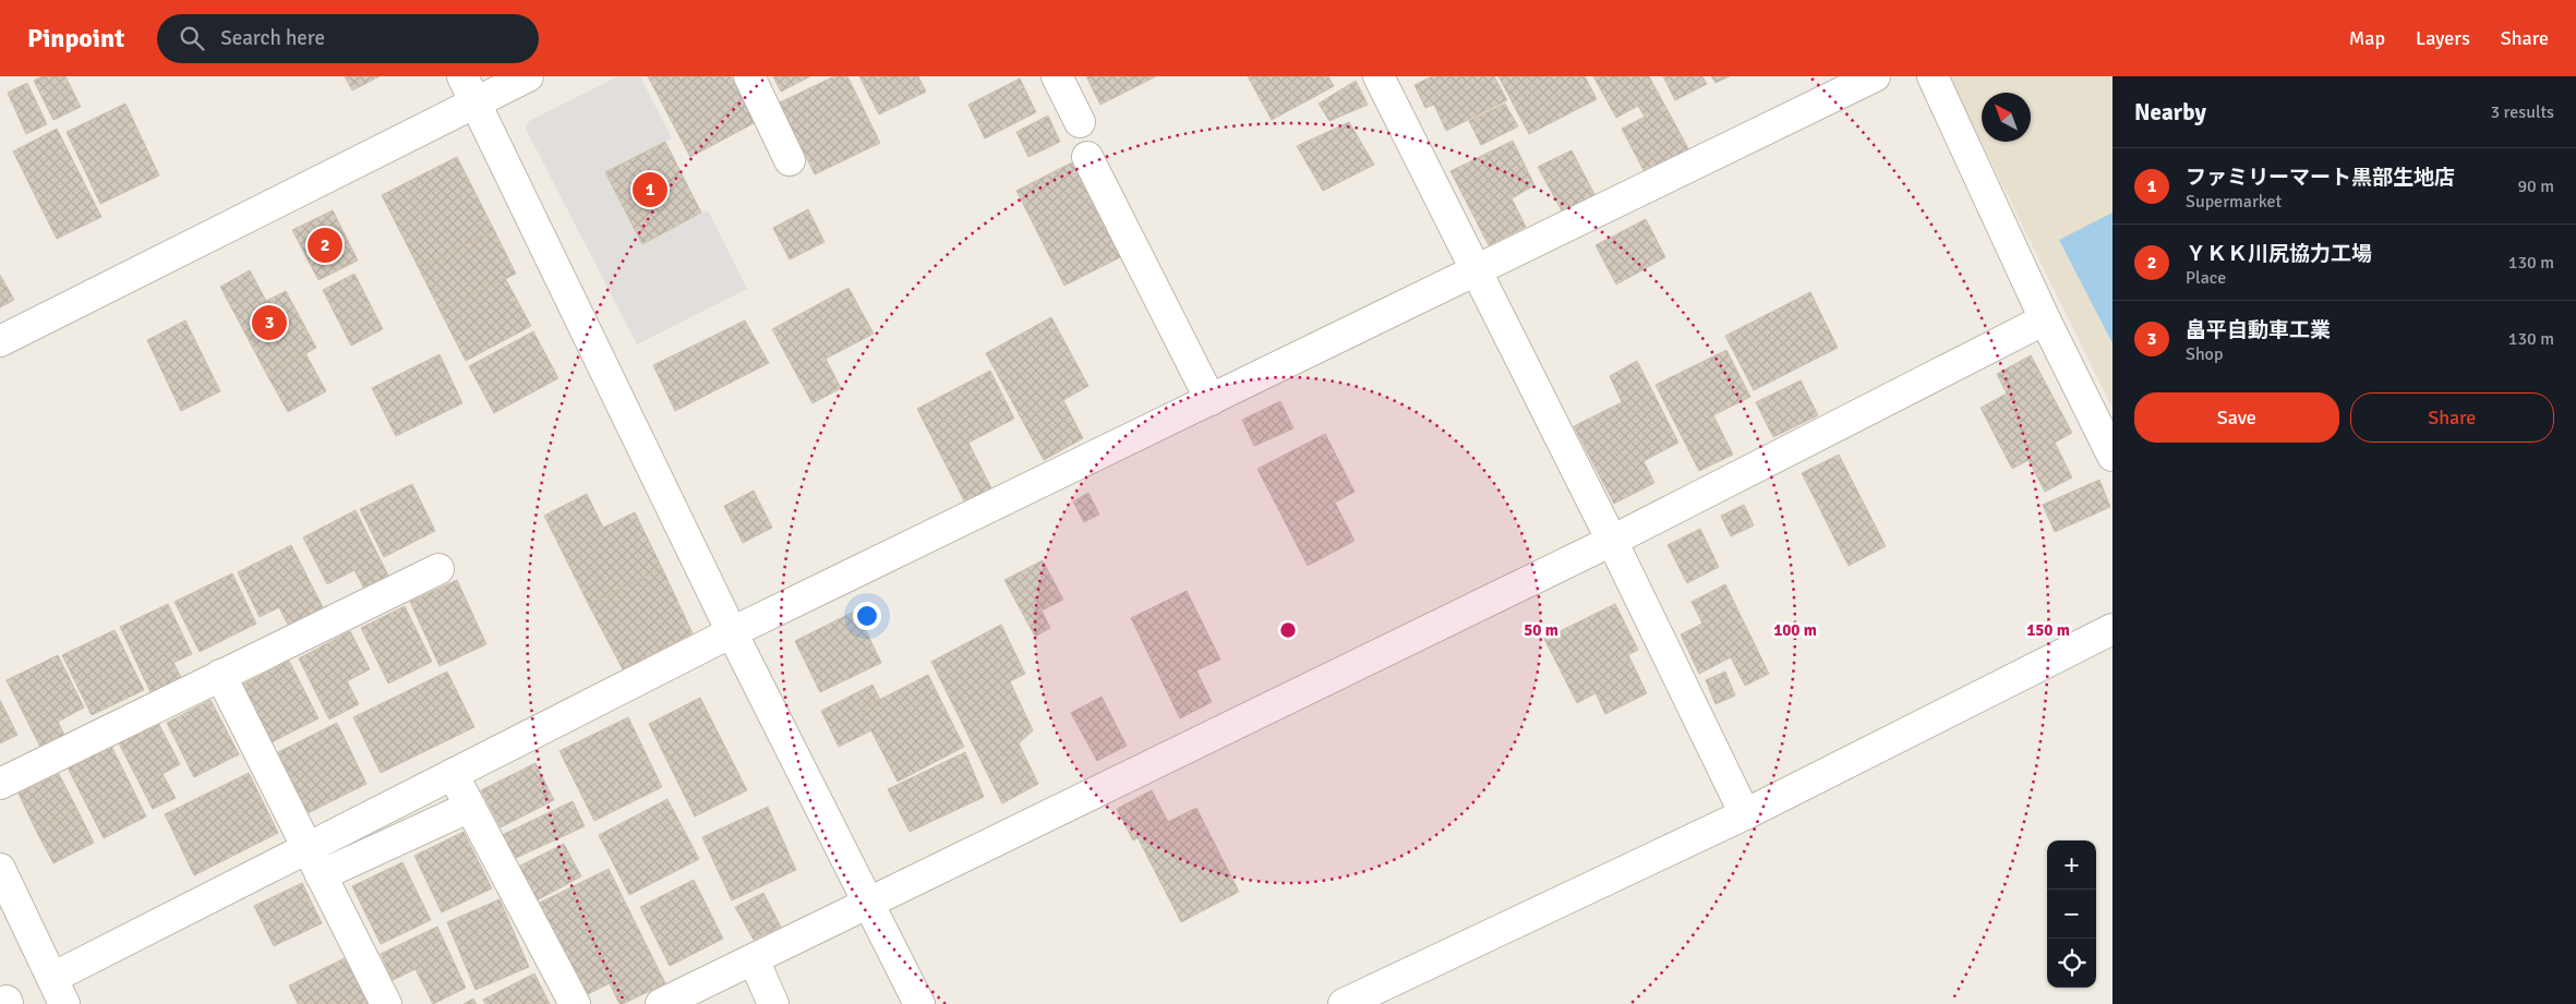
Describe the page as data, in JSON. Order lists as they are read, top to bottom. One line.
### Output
{"north":"top left","page":{"header":"Pinpoint","search":"Search here","nav":["Map","Layers","Share"],"heading":["Nearby","3 results"],"list":[{"mark":"1","name":"ファミリーマート黒部生地店","note":"Supermarket","value":"90 m"},{"mark":"2","name":"ＹＫＫ川尻協力工場","note":"Place","value":"130 m"},{"mark":"3","name":"畠平自動車工業","note":"Shop","value":"130 m"}],"pins":["1","2","3"],"buttons":["Save","Share"],"map_buttons":["+","−"]},"rings":["50 m","100 m","150 m"]}
